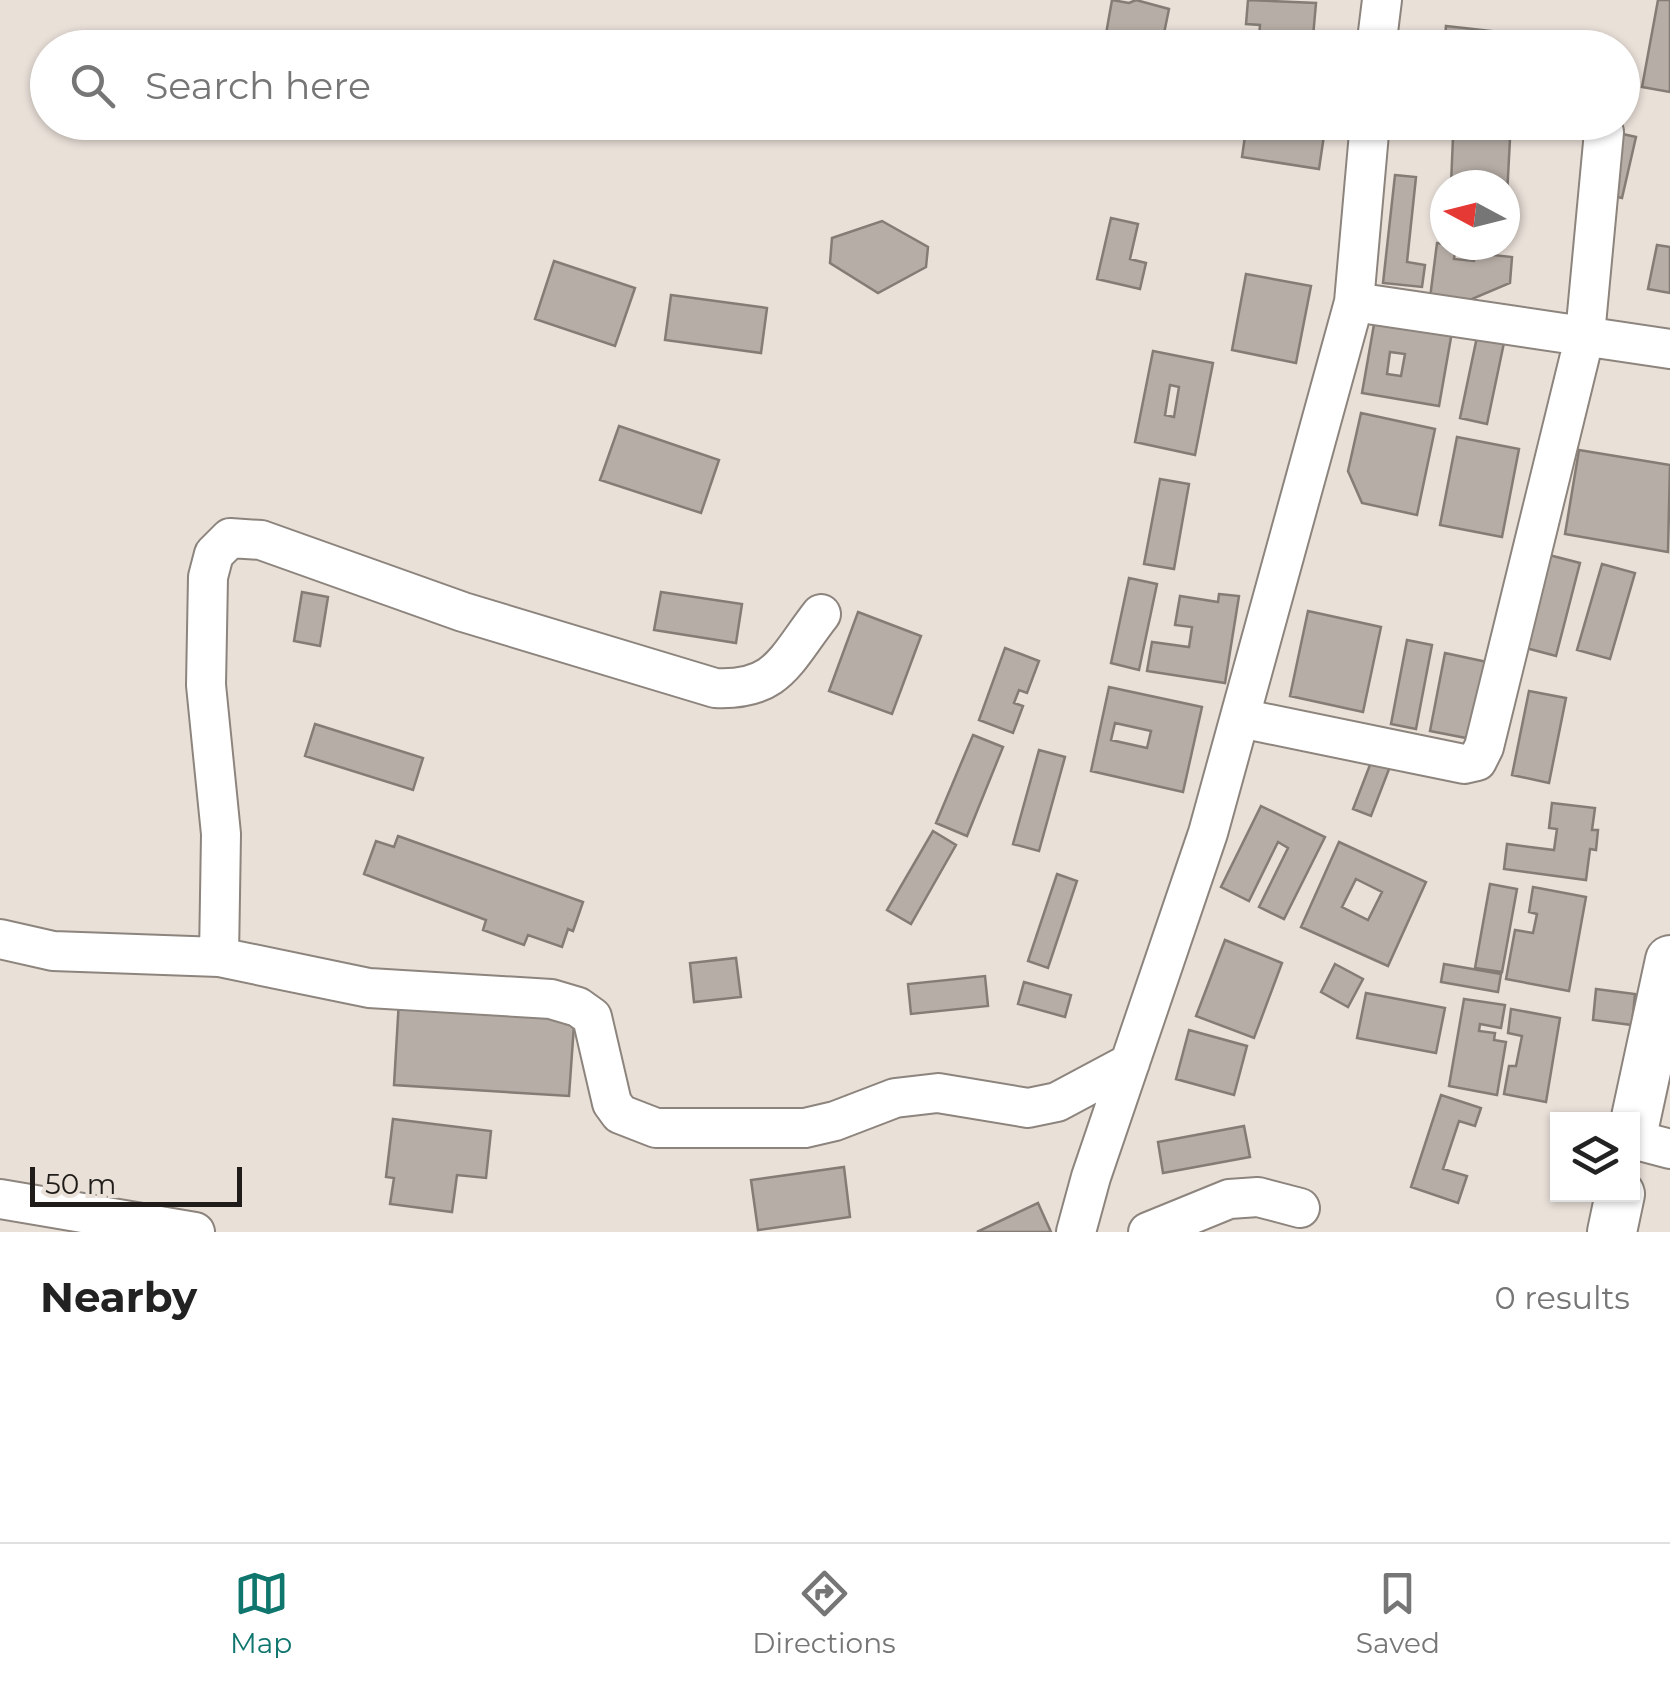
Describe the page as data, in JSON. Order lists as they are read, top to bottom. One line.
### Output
{"scale_bar":"50 m","north":"left","page":{"search":"Search here","scale":"50 m","heading":["Nearby","0 results"],"nav":["Map","Directions","Saved"]}}
